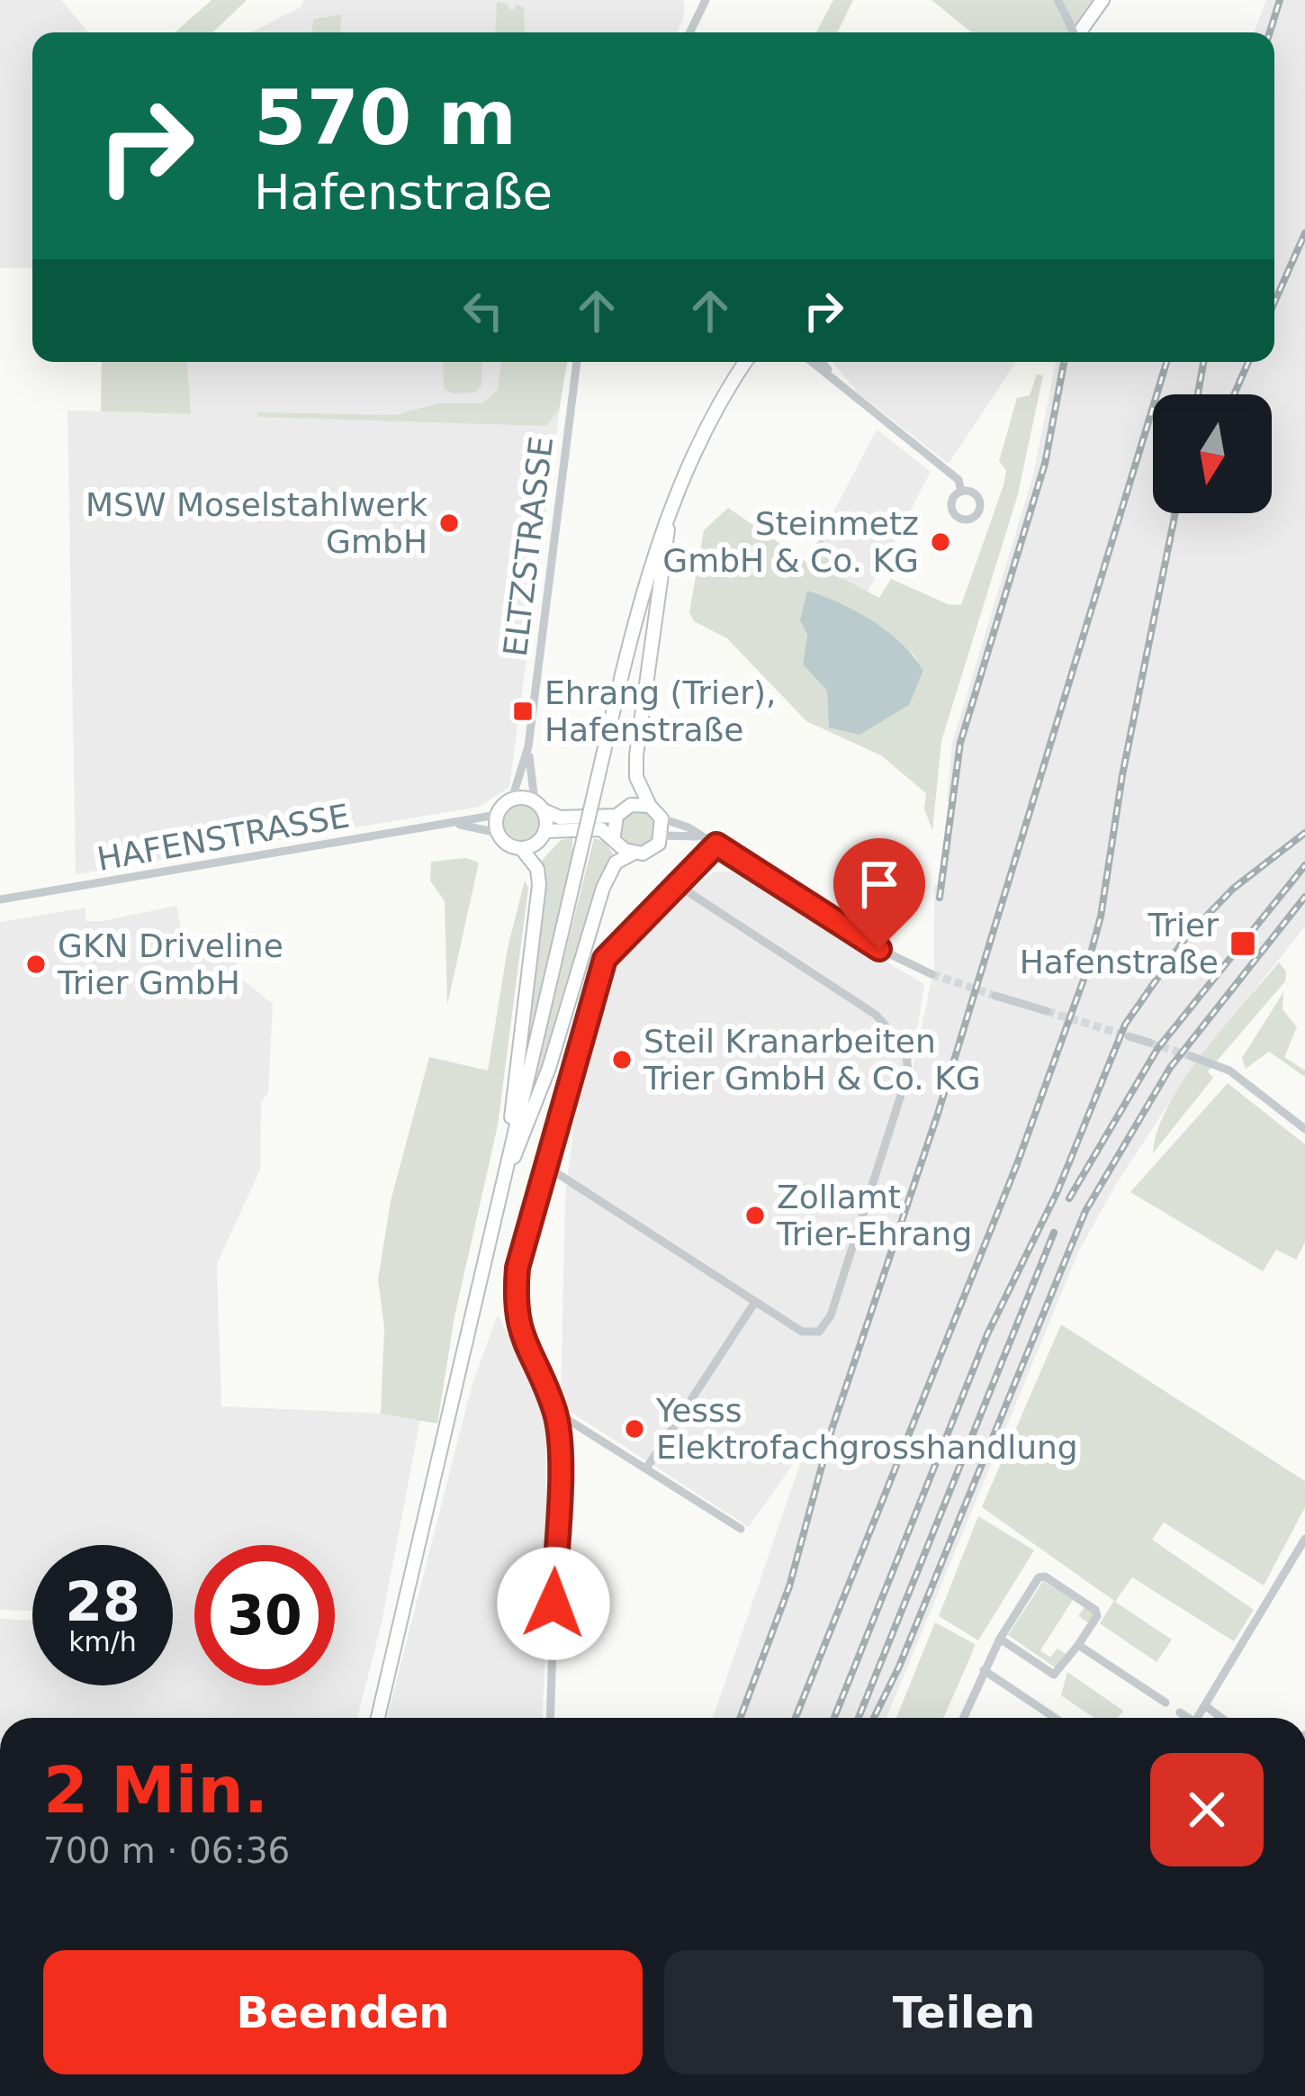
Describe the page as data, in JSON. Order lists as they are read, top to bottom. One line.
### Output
{"streets":{"street":["ELTZSTRASSE","HAFENSTRASSE"]},"crossings":[["ELTZSTRASSE","HAFENSTRASSE"]],"places":{"other":["MSW Moselstahlwerk GmbH","Steinmetz GmbH & Co. KG","GKN Driveline Trier GmbH","Steil Kranarbeiten Trier GmbH & Co. KG","Zollamt Trier-Ehrang","Yesss Elektrofachgrosshandlung"],"transit":["Ehrang (Trier), Hafenstraße","Trier Hafenstraße"]},"north":"bottom","page":{"turn":["570 m","Hafenstraße"],"speed":"28 km/h","limit":"30","heading":["2 Min.","700 m · 06:36"],"buttons":["Beenden","Teilen"]}}
